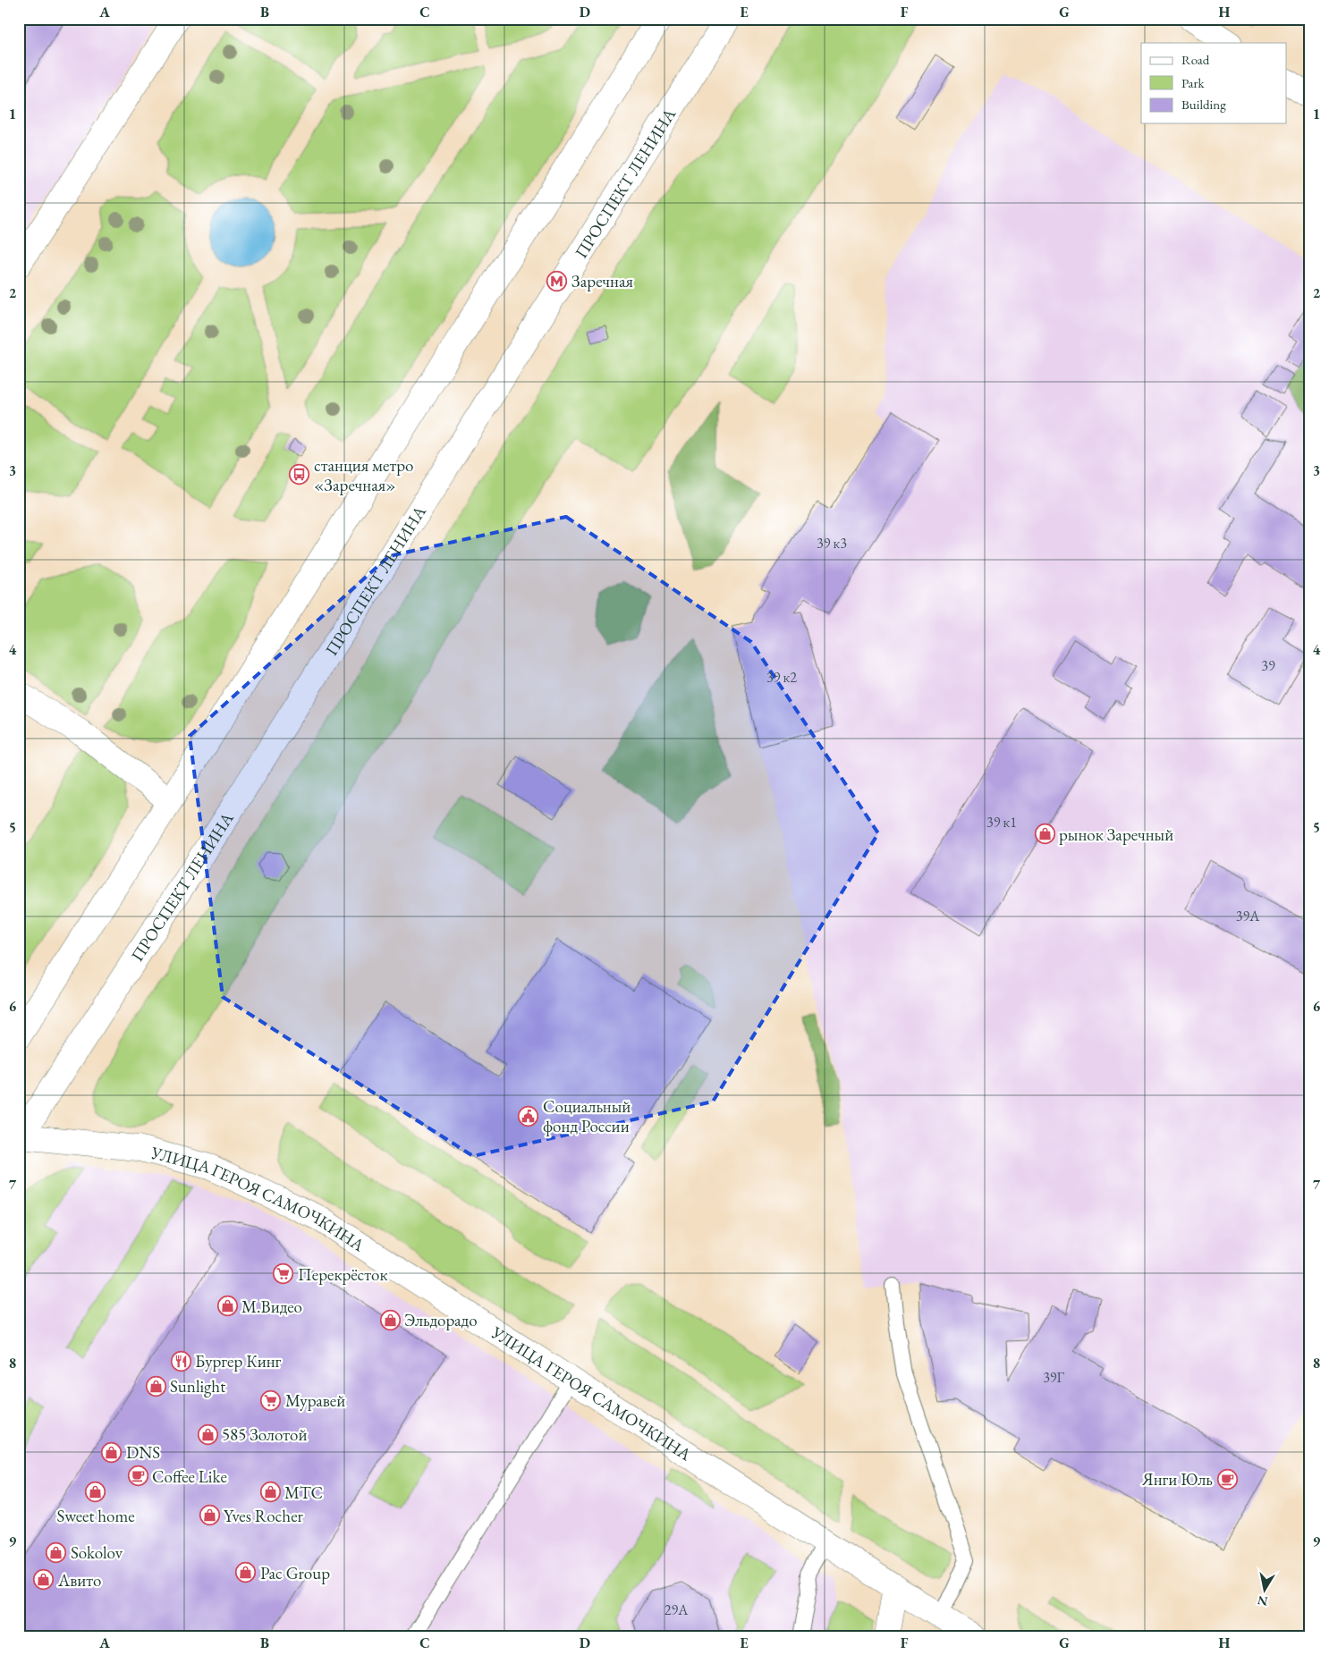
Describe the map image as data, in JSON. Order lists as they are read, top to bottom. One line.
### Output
{"streets":{"main road":["ПРОСПЕКТ ЛЕНИНА","УЛИЦА ГЕРОЯ САМОЧКИНА"]},"crossings":[["ПРОСПЕКТ ЛЕНИНА","УЛИЦА ГЕРОЯ САМОЧКИНА"]],"places":{"metro station":["Заречная"],"bus stop":["станция метро «Заречная»"],"shop":["рынок Заречный","М.Видео","Эльдорадо","Sunlight","585 Золотой","DNS","Sweet home","МТС","Yves Rocher","Sokolov","Pac Group","Авито"],"public building":["Социальный фонд России"],"supermarket":["Перекрёсток","Муравей"],"restaurant":["Бургер Кинг"],"cafe":["Coffee Like","Янги Юль"]},"house_numbers":["39 к3","39","39 к2","39 к1","39А","39Г","29А"],"legend":["Road","Park","Building"],"north":"bottom","grid":{"columns":["A","B","C","D","E","F","G","H"],"rows":["1","2","3","4","5","6","7","8","9"]}}
